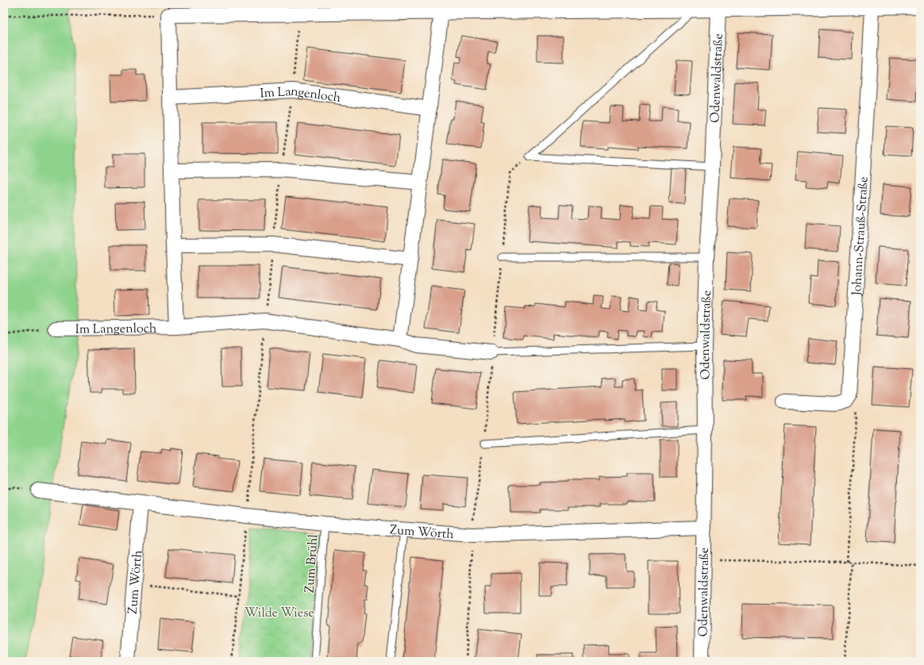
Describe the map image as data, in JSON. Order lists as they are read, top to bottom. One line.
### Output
{"streets":{"street":["Odenwaldstraße","Im Langenloch","Johann-Strauß-Straße","Zum Wörth"],"lane":["Zum Brühl"]},"crossings":[["Odenwaldstraße","Zum Wörth"],["Zum Wörth","Zum Brühl"]],"parks":["Wilde Wiese"]}
